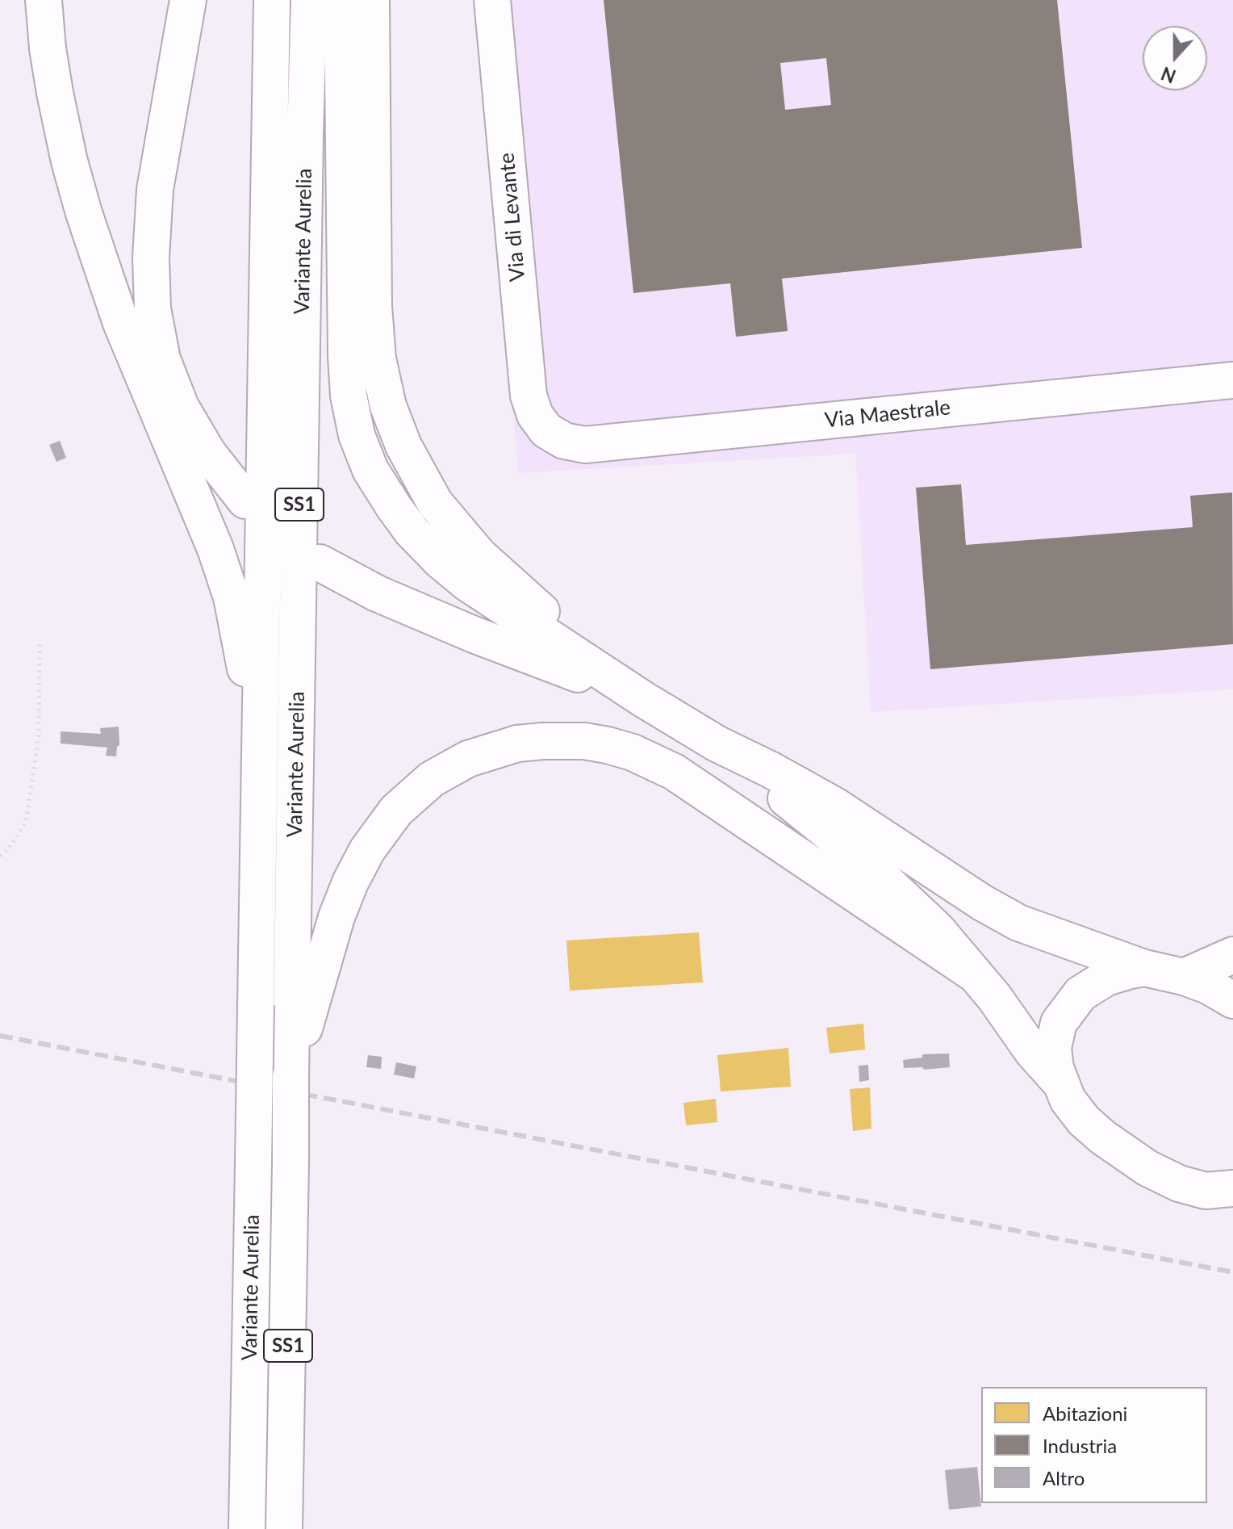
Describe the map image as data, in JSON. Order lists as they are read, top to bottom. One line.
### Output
{"streets":{"main road":["Via di Levante","Variante Aurelia","Via Maestrale","SS1"]},"crossings":[["Via di Levante","Via Maestrale"]],"legend":["Abitazioni","Industria","Altro"],"north":"bottom"}
